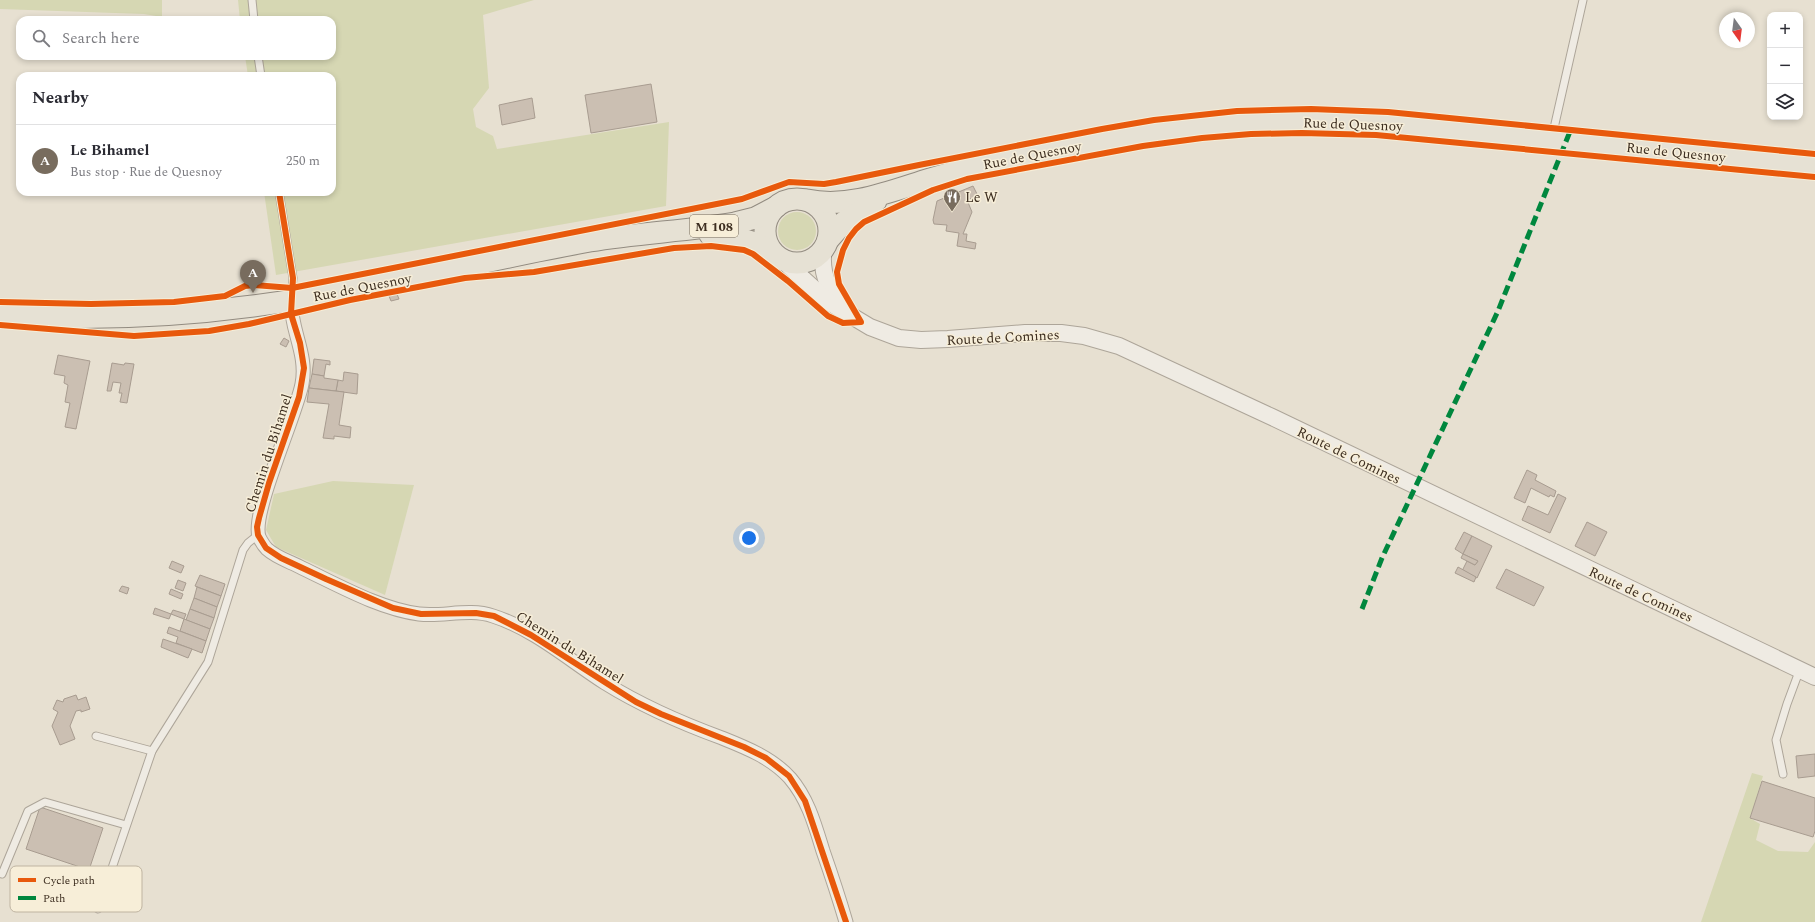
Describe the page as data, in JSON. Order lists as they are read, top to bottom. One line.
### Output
{"streets":{"main road":["Rue de Quesnoy","M 108"],"street":["Route de Comines","Chemin du Bihamel"]},"crossings":[["Rue de Quesnoy","Route de Comines"],["Rue de Quesnoy","Chemin du Bihamel"]],"places":{"restaurant":["Le W"]},"legend":["Cycle path","Path"],"north":"bottom","page":{"map_buttons":["+","−"],"search":"Search here","heading":"Nearby","list":[{"mark":"A","name":"Le Bihamel","note":"Bus stop · Rue de Quesnoy","value":"250 m"}],"pins":"A"}}
